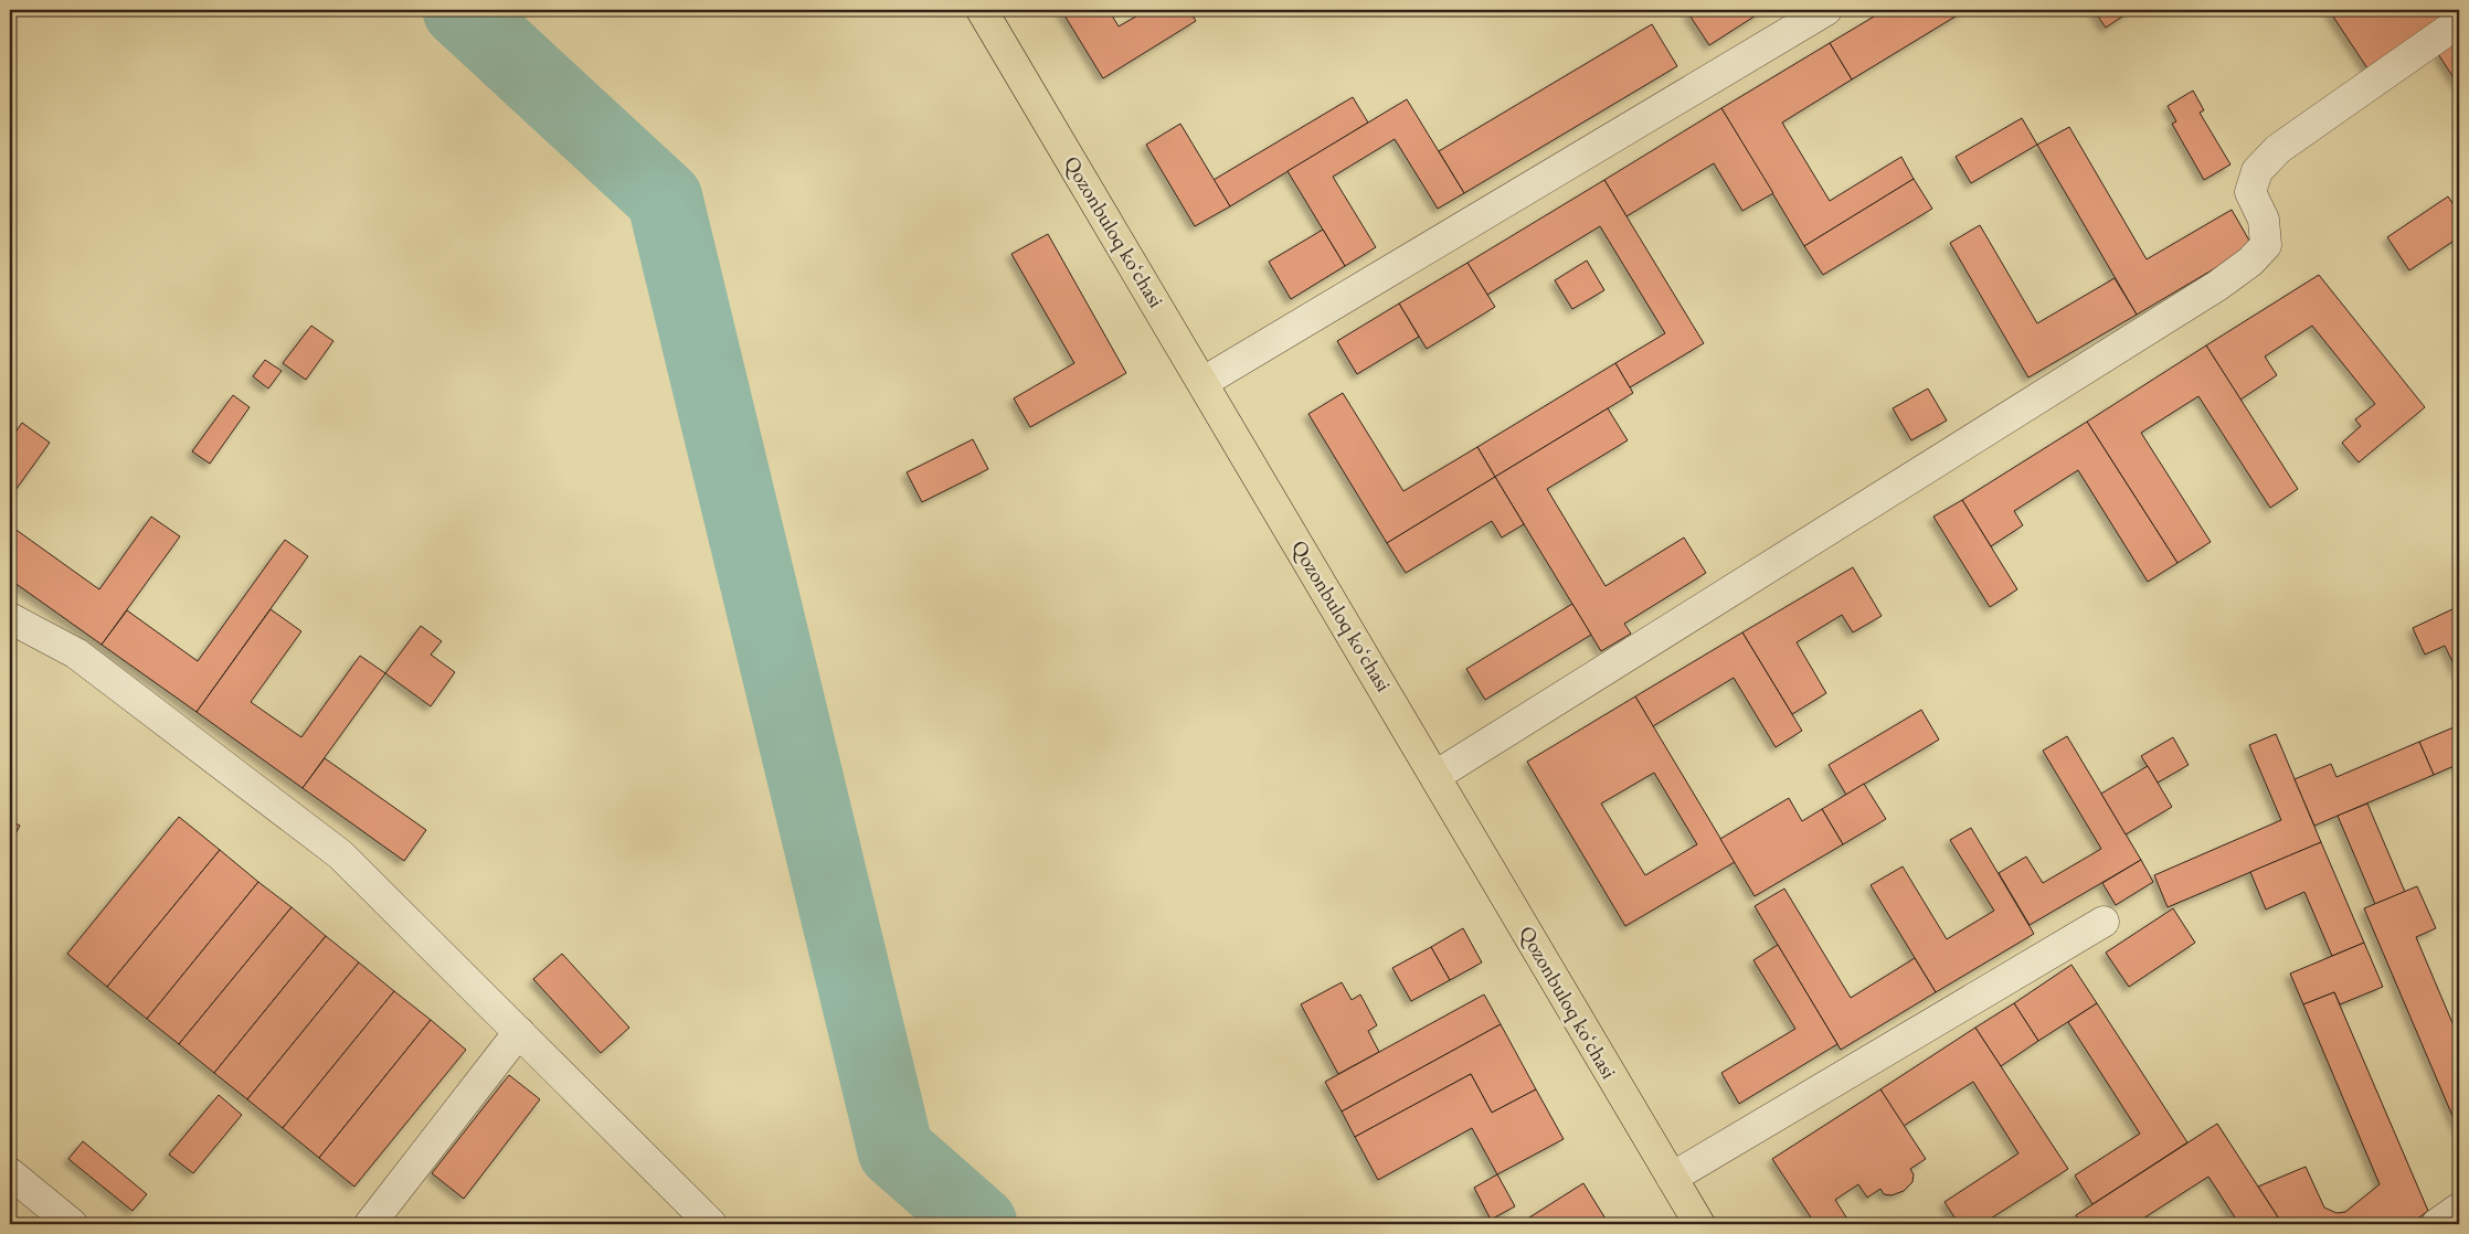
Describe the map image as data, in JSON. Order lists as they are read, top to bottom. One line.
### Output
{"streets":{"main road":["Qozonbuloq koʻchasi"]}}
